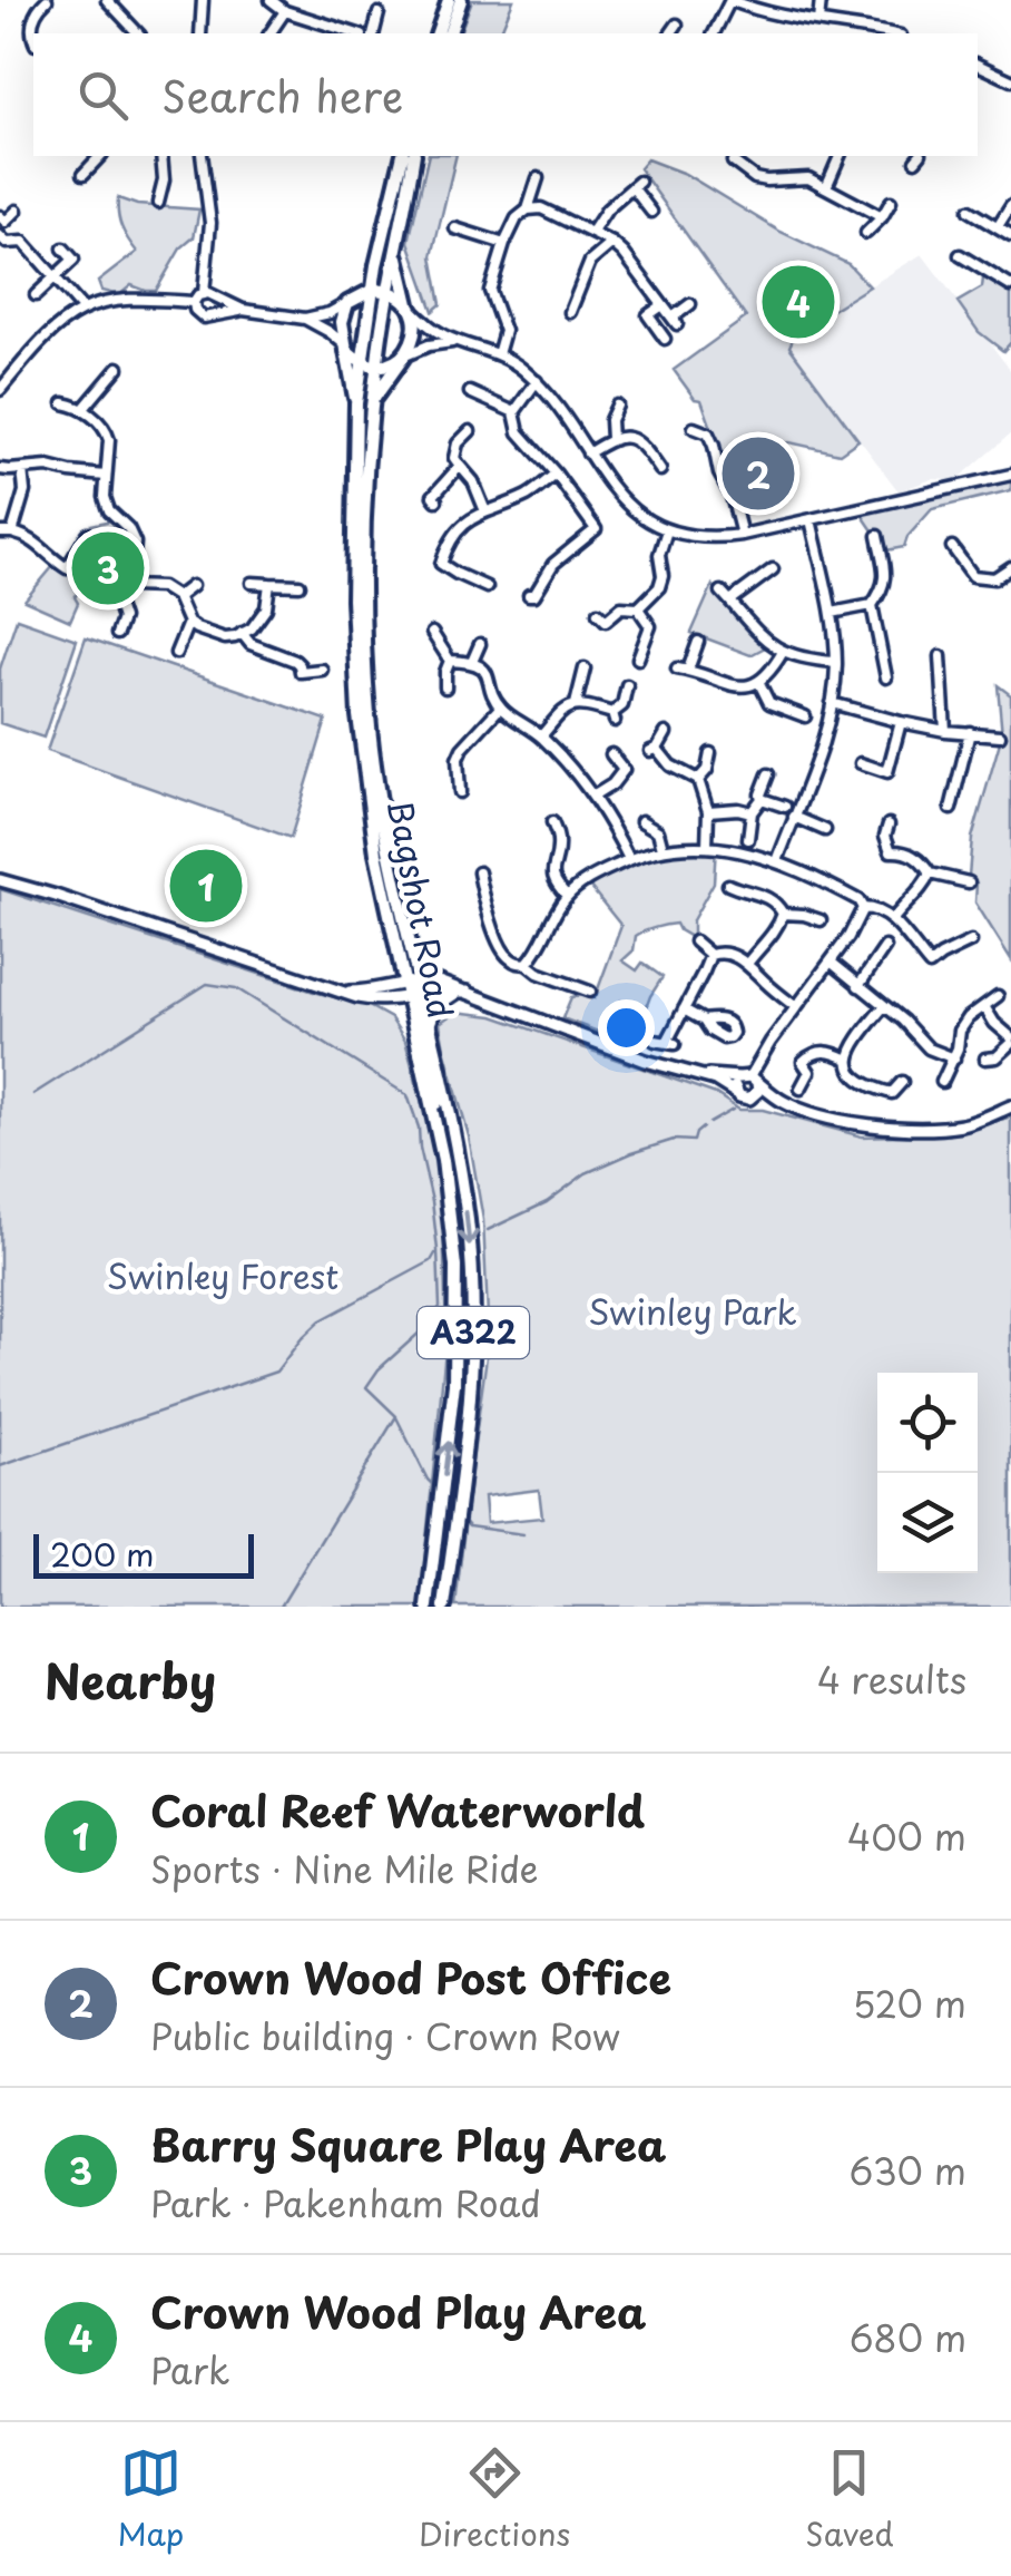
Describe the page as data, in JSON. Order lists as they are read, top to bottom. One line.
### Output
{"streets":{"highway":["Bagshot Road","A322"]},"crossings":[["Bagshot Road","A322"]],"parks":["Swinley Forest","Swinley Park"],"scale_bar":"200 m","page":{"search":"Search here","pins":["4","2","3","1"],"scale":"200 m","heading":["Nearby","4 results"],"list":[{"mark":"1","name":"Coral Reef Waterworld","note":"Sports · Nine Mile Ride","value":"400 m"},{"mark":"2","name":"Crown Wood Post Office","note":"Public building · Crown Row","value":"520 m"},{"mark":"3","name":"Barry Square Play Area","note":"Park · Pakenham Road","value":"630 m"},{"mark":"4","name":"Crown Wood Play Area","note":"Park","value":"680 m"}],"nav":["Map","Directions","Saved"]}}
